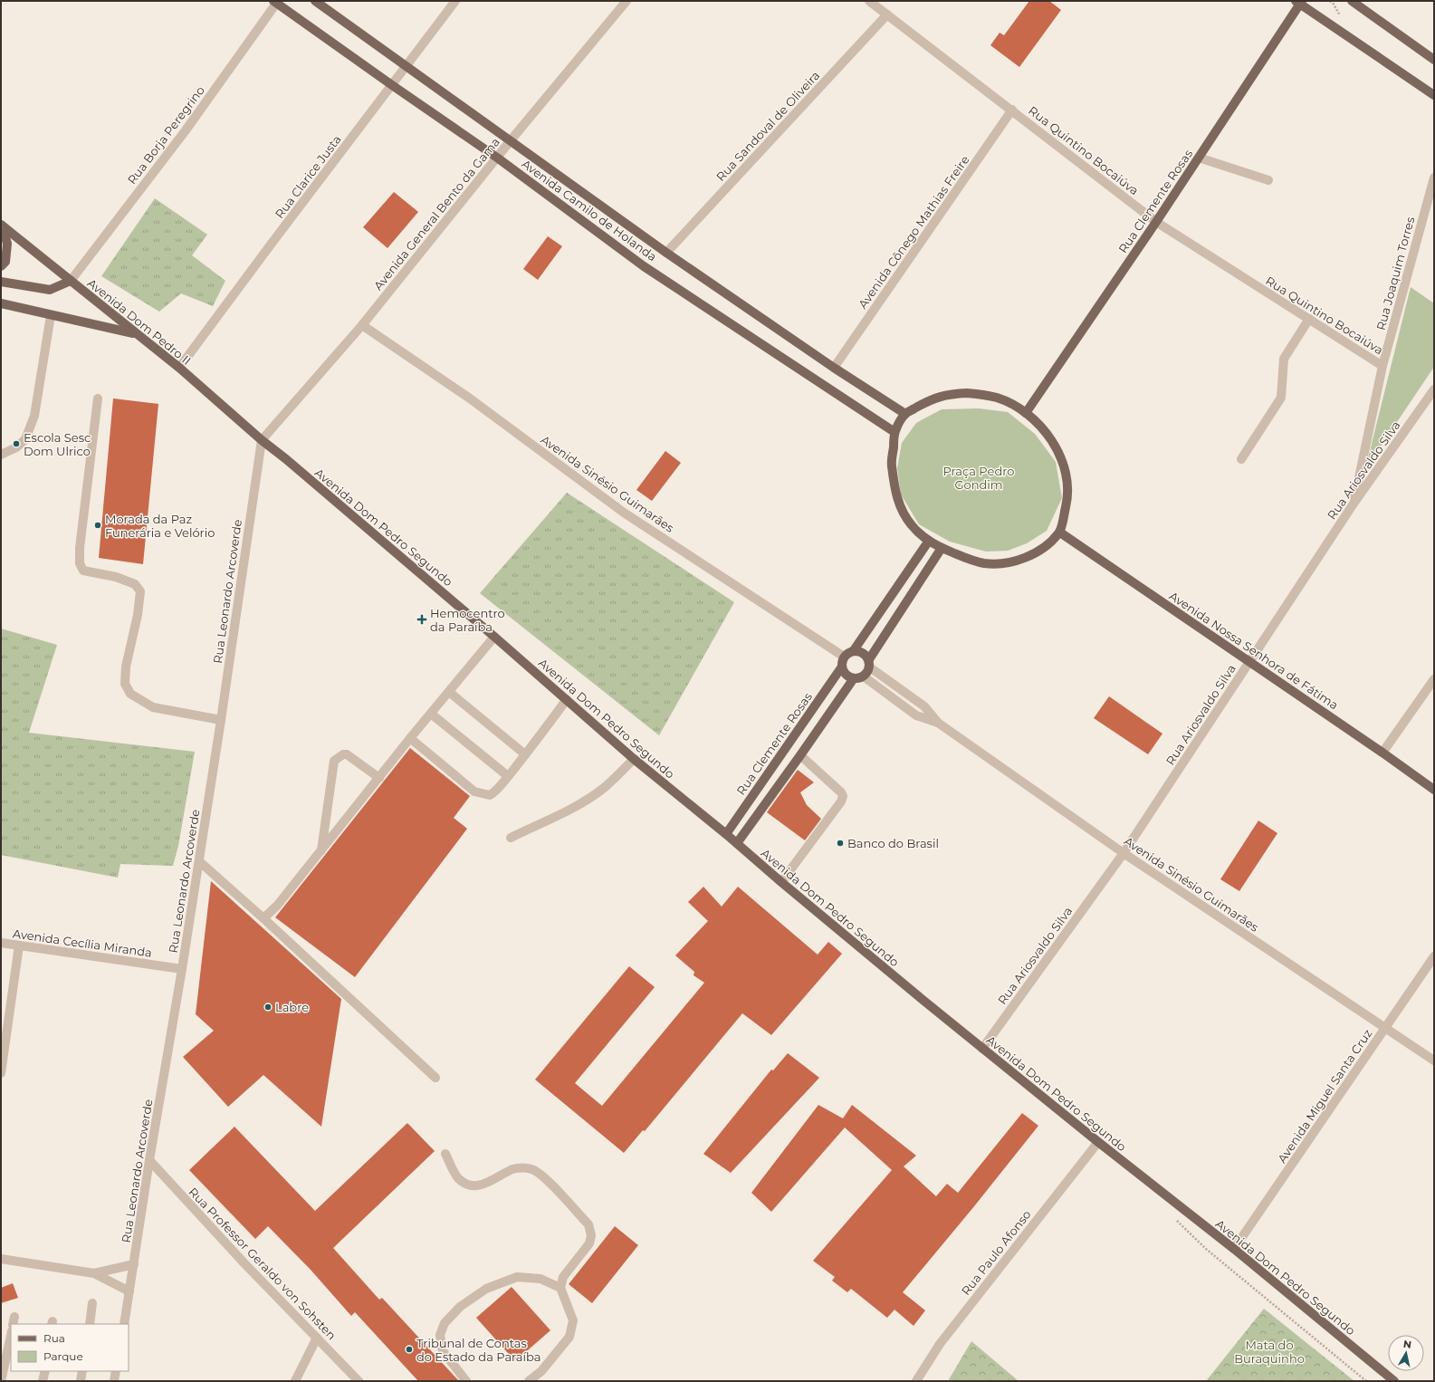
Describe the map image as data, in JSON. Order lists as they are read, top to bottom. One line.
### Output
{"streets":{"main road":["Rua Clemente Rosas","Avenida Camilo de Holanda","Avenida Dom Pedro II","Avenida Dom Pedro Segundo","Avenida Nossa Senhora de Fátima"],"street":["Rua Sandoval de Oliveira","Rua Borja Peregrino","Rua Quintino Bocaiúva","Rua Clarice Justa","Avenida General Bento da Gama","Avenida Cônego Mathias Freire","Rua Joaquim Torres","Rua Ariosvaldo Silva","Avenida Sinésio Guimarães","Rua Leonardo Arcoverde","Avenida Cecília Miranda","Avenida Miguel Santa Cruz","Rua Paulo Afonso","Rua Professor Geraldo von Sohsten"]},"crossings":[["Rua Sandoval de Oliveira","Rua Quintino Bocaiúva"],["Rua Sandoval de Oliveira","Avenida Camilo de Holanda"],["Rua Borja Peregrino","Avenida Camilo de Holanda"],["Rua Borja Peregrino","Avenida Dom Pedro II"],["Rua Quintino Bocaiúva","Rua Clemente Rosas"],["Rua Quintino Bocaiúva","Avenida Cônego Mathias Freire"],["Rua Quintino Bocaiúva","Rua Joaquim Torres"],["Rua Clarice Justa","Avenida Camilo de Holanda"],["Rua Clarice Justa","Avenida Dom Pedro II"],["Rua Clemente Rosas","Avenida Sinésio Guimarães"],["Rua Clemente Rosas","Avenida Dom Pedro Segundo"],["Avenida Camilo de Holanda","Avenida General Bento da Gama"],["Avenida Camilo de Holanda","Avenida Cônego Mathias Freire"],["Avenida General Bento da Gama","Avenida Dom Pedro II"],["Avenida General Bento da Gama","Avenida Sinésio Guimarães"],["Avenida General Bento da Gama","Avenida Dom Pedro Segundo"],["Avenida General Bento da Gama","Rua Leonardo Arcoverde"],["Rua Joaquim Torres","Rua Ariosvaldo Silva"],["Avenida Dom Pedro II","Avenida Dom Pedro Segundo"],["Avenida Dom Pedro II","Rua Leonardo Arcoverde"],["Rua Ariosvaldo Silva","Avenida Sinésio Guimarães"],["Rua Ariosvaldo Silva","Avenida Dom Pedro Segundo"],["Rua Ariosvaldo Silva","Avenida Nossa Senhora de Fátima"],["Avenida Sinésio Guimarães","Avenida Miguel Santa Cruz"],["Avenida Dom Pedro Segundo","Rua Leonardo Arcoverde"],["Avenida Dom Pedro Segundo","Avenida Miguel Santa Cruz"],["Avenida Dom Pedro Segundo","Rua Paulo Afonso"],["Rua Leonardo Arcoverde","Avenida Cecília Miranda"],["Rua Leonardo Arcoverde","Rua Professor Geraldo von Sohsten"]],"parks":["Praça Pedro Gondim","Mata do Buraquinho"],"places":{"other":["Escola Sesc Dom Ulrico","Morada da Paz Funerária e Velório","Banco do Brasil","Labre","Tribunal de Contas do Estado da Paraíba"],"health":["Hemocentro da Paraíba"]},"legend":["Rua","Parque"],"north":"top"}
